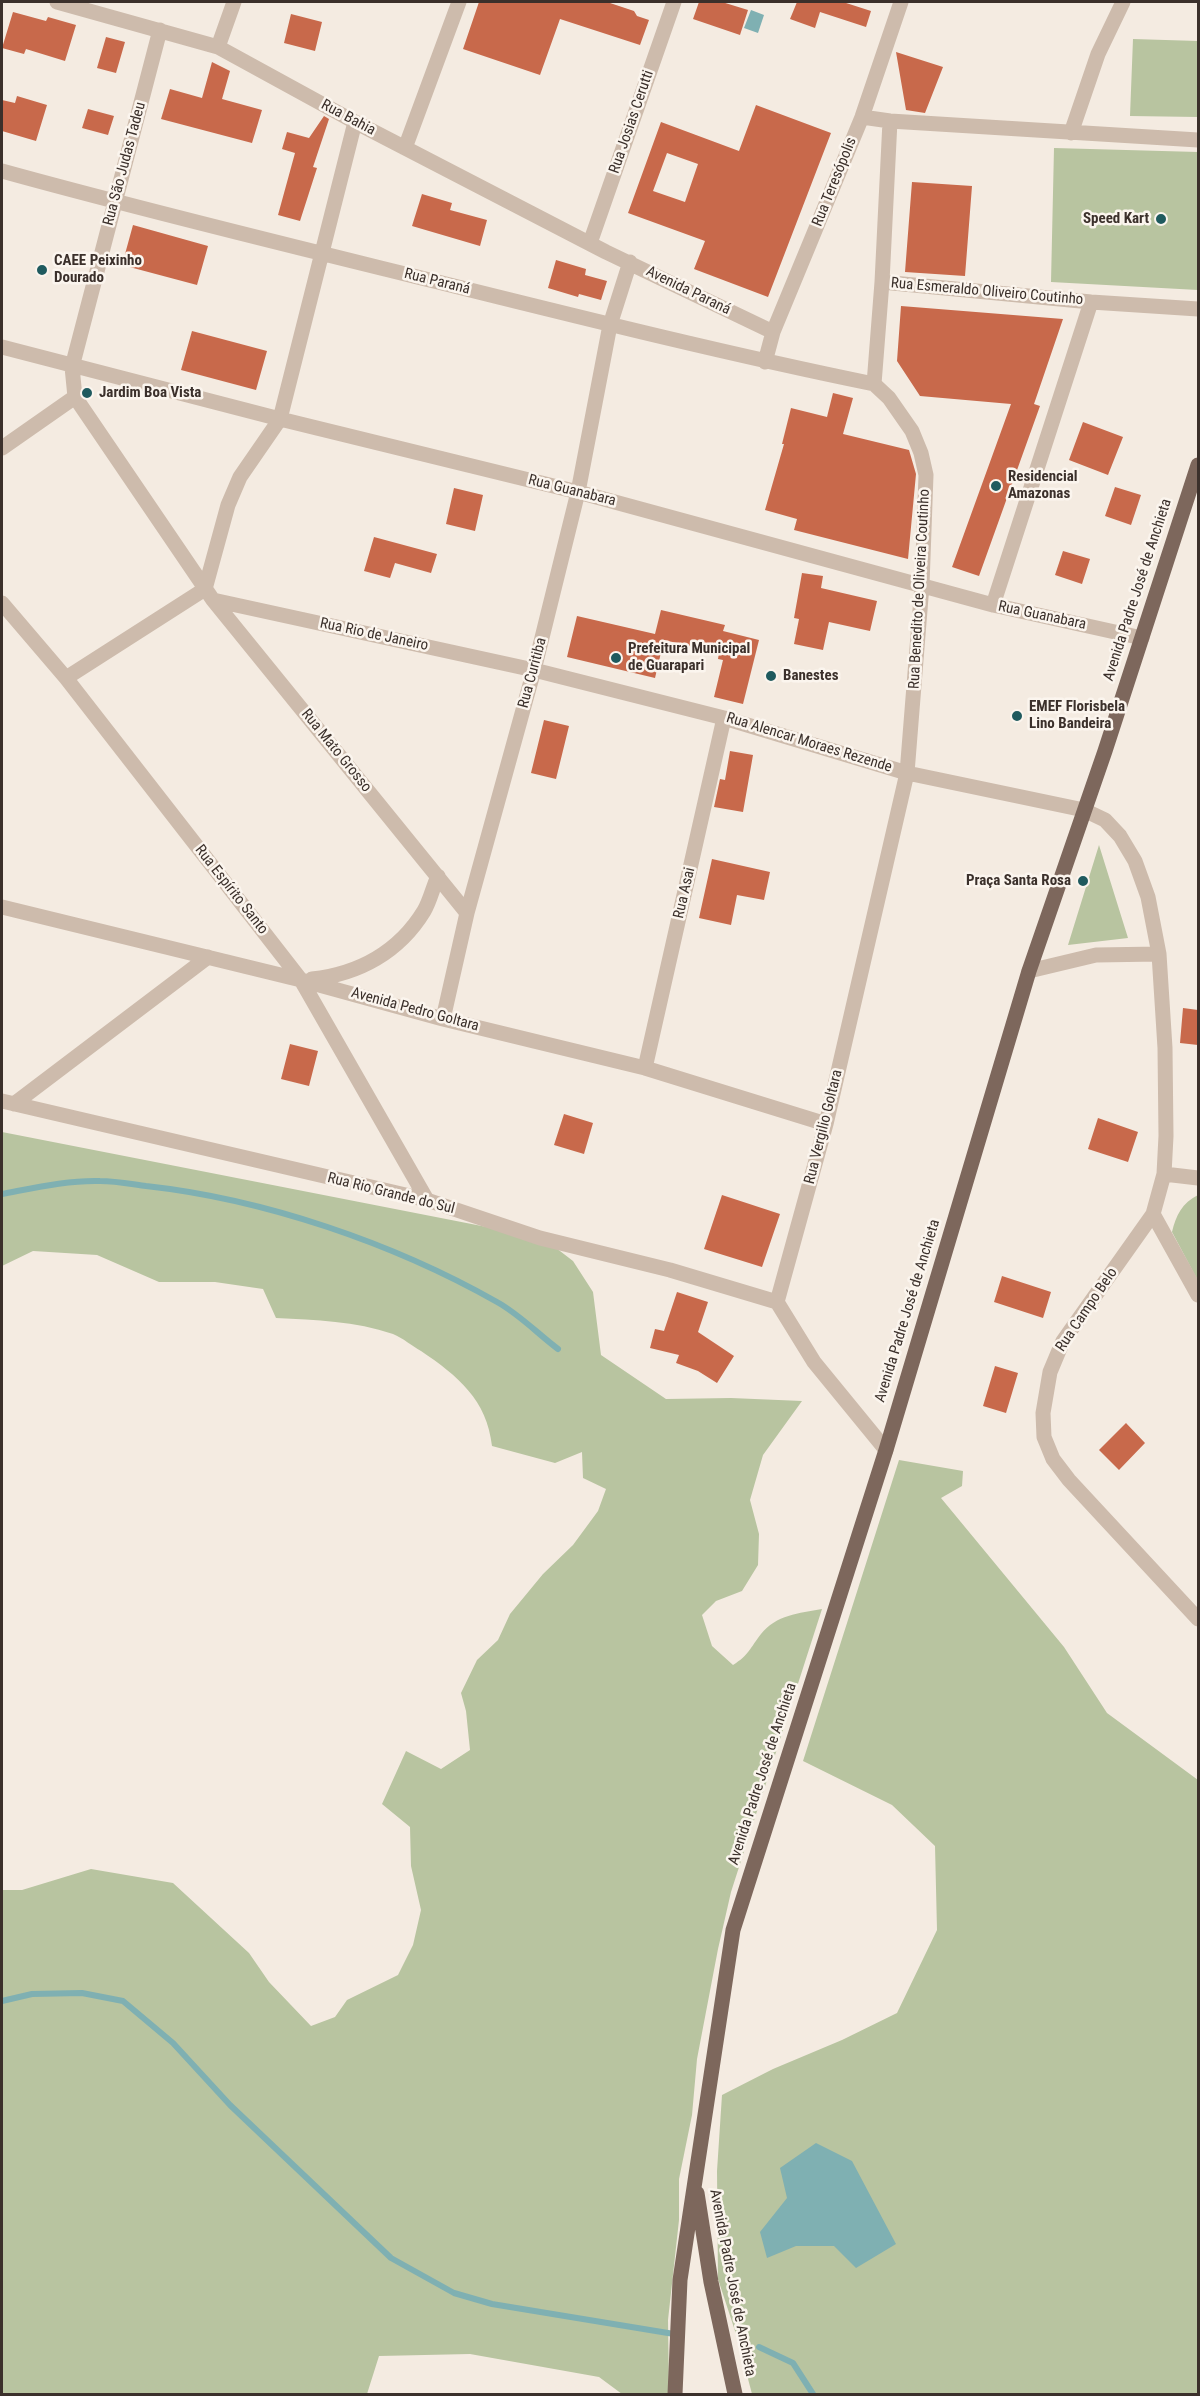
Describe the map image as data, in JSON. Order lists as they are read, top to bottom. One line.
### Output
{"streets":{"main road":["Avenida Padre José de Anchieta"],"street":["Rua Bahia","Rua Josias Cerutti","Rua São Judas Tadeu","Rua Teresópolis","Rua Paraná","Avenida Paraná","Rua Esmeraldo Oliveiro Coutinho","Rua Guanabara","Rua Benedito de Oliveira Coutinho","Rua Rio de Janeiro","Rua Curitiba","Rua Alencar Moraes Rezende","Rua Mato Grosso","Rua Espírito Santo","Rua Asai","Avenida Pedro Goltara","Rua Vergilio Goltara","Rua Rio Grande do Sul","Rua Campo Belo"]},"crossings":[["Rua Bahia","Rua Josias Cerutti"],["Rua Bahia","Rua São Judas Tadeu"],["Rua Bahia","Avenida Paraná"],["Rua São Judas Tadeu","Rua Paraná"],["Rua São Judas Tadeu","Rua Guanabara"],["Rua Teresópolis","Rua Paraná"],["Rua Teresópolis","Avenida Paraná"],["Rua Paraná","Avenida Paraná"],["Rua Paraná","Rua Benedito de Oliveira Coutinho"],["Rua Paraná","Rua Curitiba"],["Avenida Paraná","Rua Curitiba"],["Rua Esmeraldo Oliveiro Coutinho","Rua Guanabara"],["Rua Guanabara","Rua Benedito de Oliveira Coutinho"],["Rua Guanabara","Avenida Padre José de Anchieta"],["Rua Guanabara","Rua Curitiba"],["Rua Benedito de Oliveira Coutinho","Rua Alencar Moraes Rezende"],["Rua Benedito de Oliveira Coutinho","Rua Vergilio Goltara"],["Avenida Padre José de Anchieta","Rua Alencar Moraes Rezende"],["Avenida Padre José de Anchieta","Rua Campo Belo"],["Rua Rio de Janeiro","Rua Curitiba"],["Rua Rio de Janeiro","Rua Alencar Moraes Rezende"],["Rua Rio de Janeiro","Rua Mato Grosso"],["Rua Curitiba","Rua Alencar Moraes Rezende"],["Rua Curitiba","Rua Mato Grosso"],["Rua Curitiba","Avenida Pedro Goltara"],["Rua Alencar Moraes Rezende","Rua Asai"],["Rua Alencar Moraes Rezende","Rua Vergilio Goltara"],["Rua Alencar Moraes Rezende","Rua Campo Belo"],["Rua Espírito Santo","Avenida Pedro Goltara"],["Rua Espírito Santo","Rua Rio Grande do Sul"],["Rua Asai","Avenida Pedro Goltara"],["Avenida Pedro Goltara","Rua Vergilio Goltara"],["Rua Vergilio Goltara","Rua Rio Grande do Sul"]],"places":["Speed Kart","CAEE Peixinho Dourado","Jardim Boa Vista","Residencial Amazonas","Prefeitura Municipal de Guarapari","Banestes","EMEF Florisbela Lino Bandeira","Praça Santa Rosa"]}
